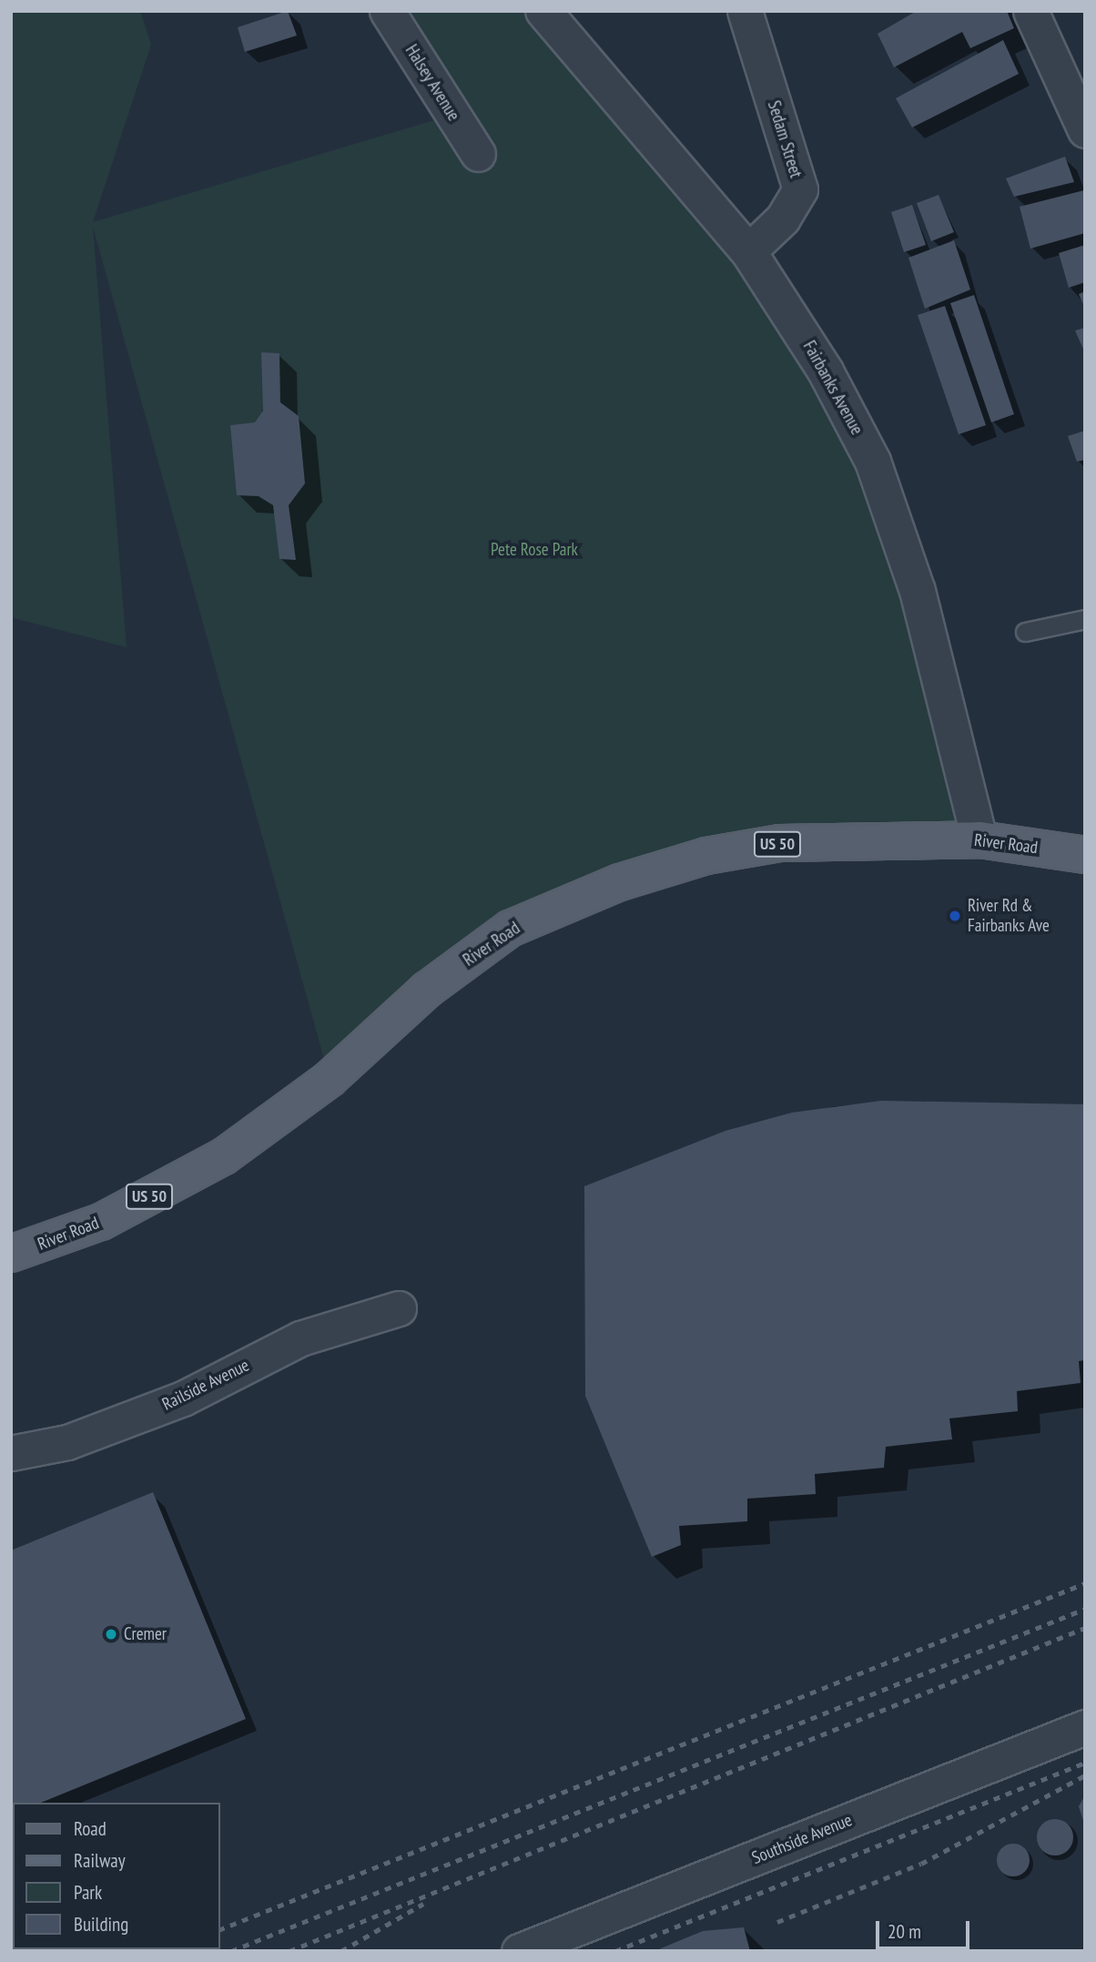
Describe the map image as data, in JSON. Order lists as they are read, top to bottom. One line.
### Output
{"streets":{"main road":["US 50","River Road"],"street":["Halsey Avenue","Sedam Street","Fairbanks Avenue","Railside Avenue","Southside Avenue"]},"crossings":[["Sedam Street","Fairbanks Avenue"],["Fairbanks Avenue","River Road"]],"parks":["Pete Rose Park"],"places":["River Rd & Fairbanks Ave","Cremer"],"legend":["Road","Railway","Park","Building"],"scale_bar":"20 m"}
